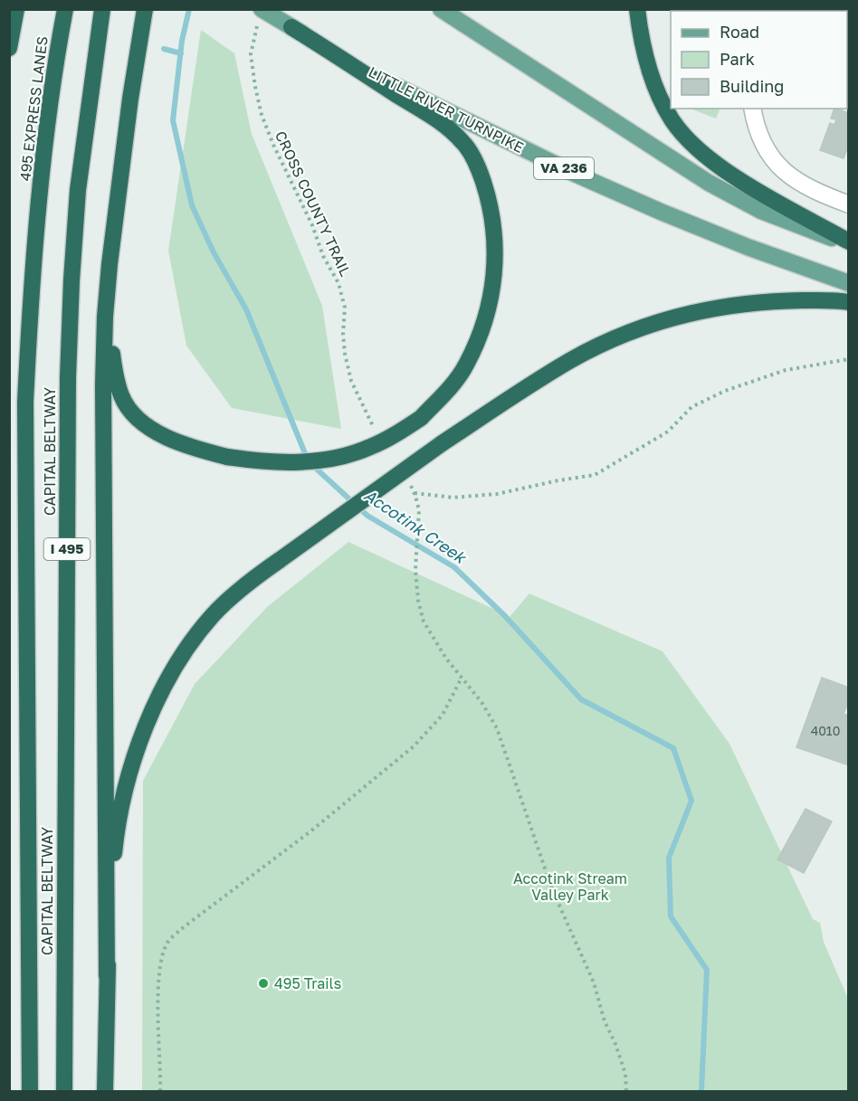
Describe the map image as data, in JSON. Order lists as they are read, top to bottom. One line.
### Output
{"streets":{"highway":["495 EXPRESS LANES","CAPITAL BELTWAY","I 495"],"main road":["LITTLE RIVER TURNPIKE","VA 236"],"path":["CROSS COUNTY TRAIL"]},"crossings":[["LITTLE RIVER TURNPIKE","CROSS COUNTY TRAIL"]],"water":["Accotink Creek"],"parks":["Accotink Stream Valley Park"],"places":["495 Trails"],"house_numbers":["4010"],"legend":["Road","Park","Building"]}
